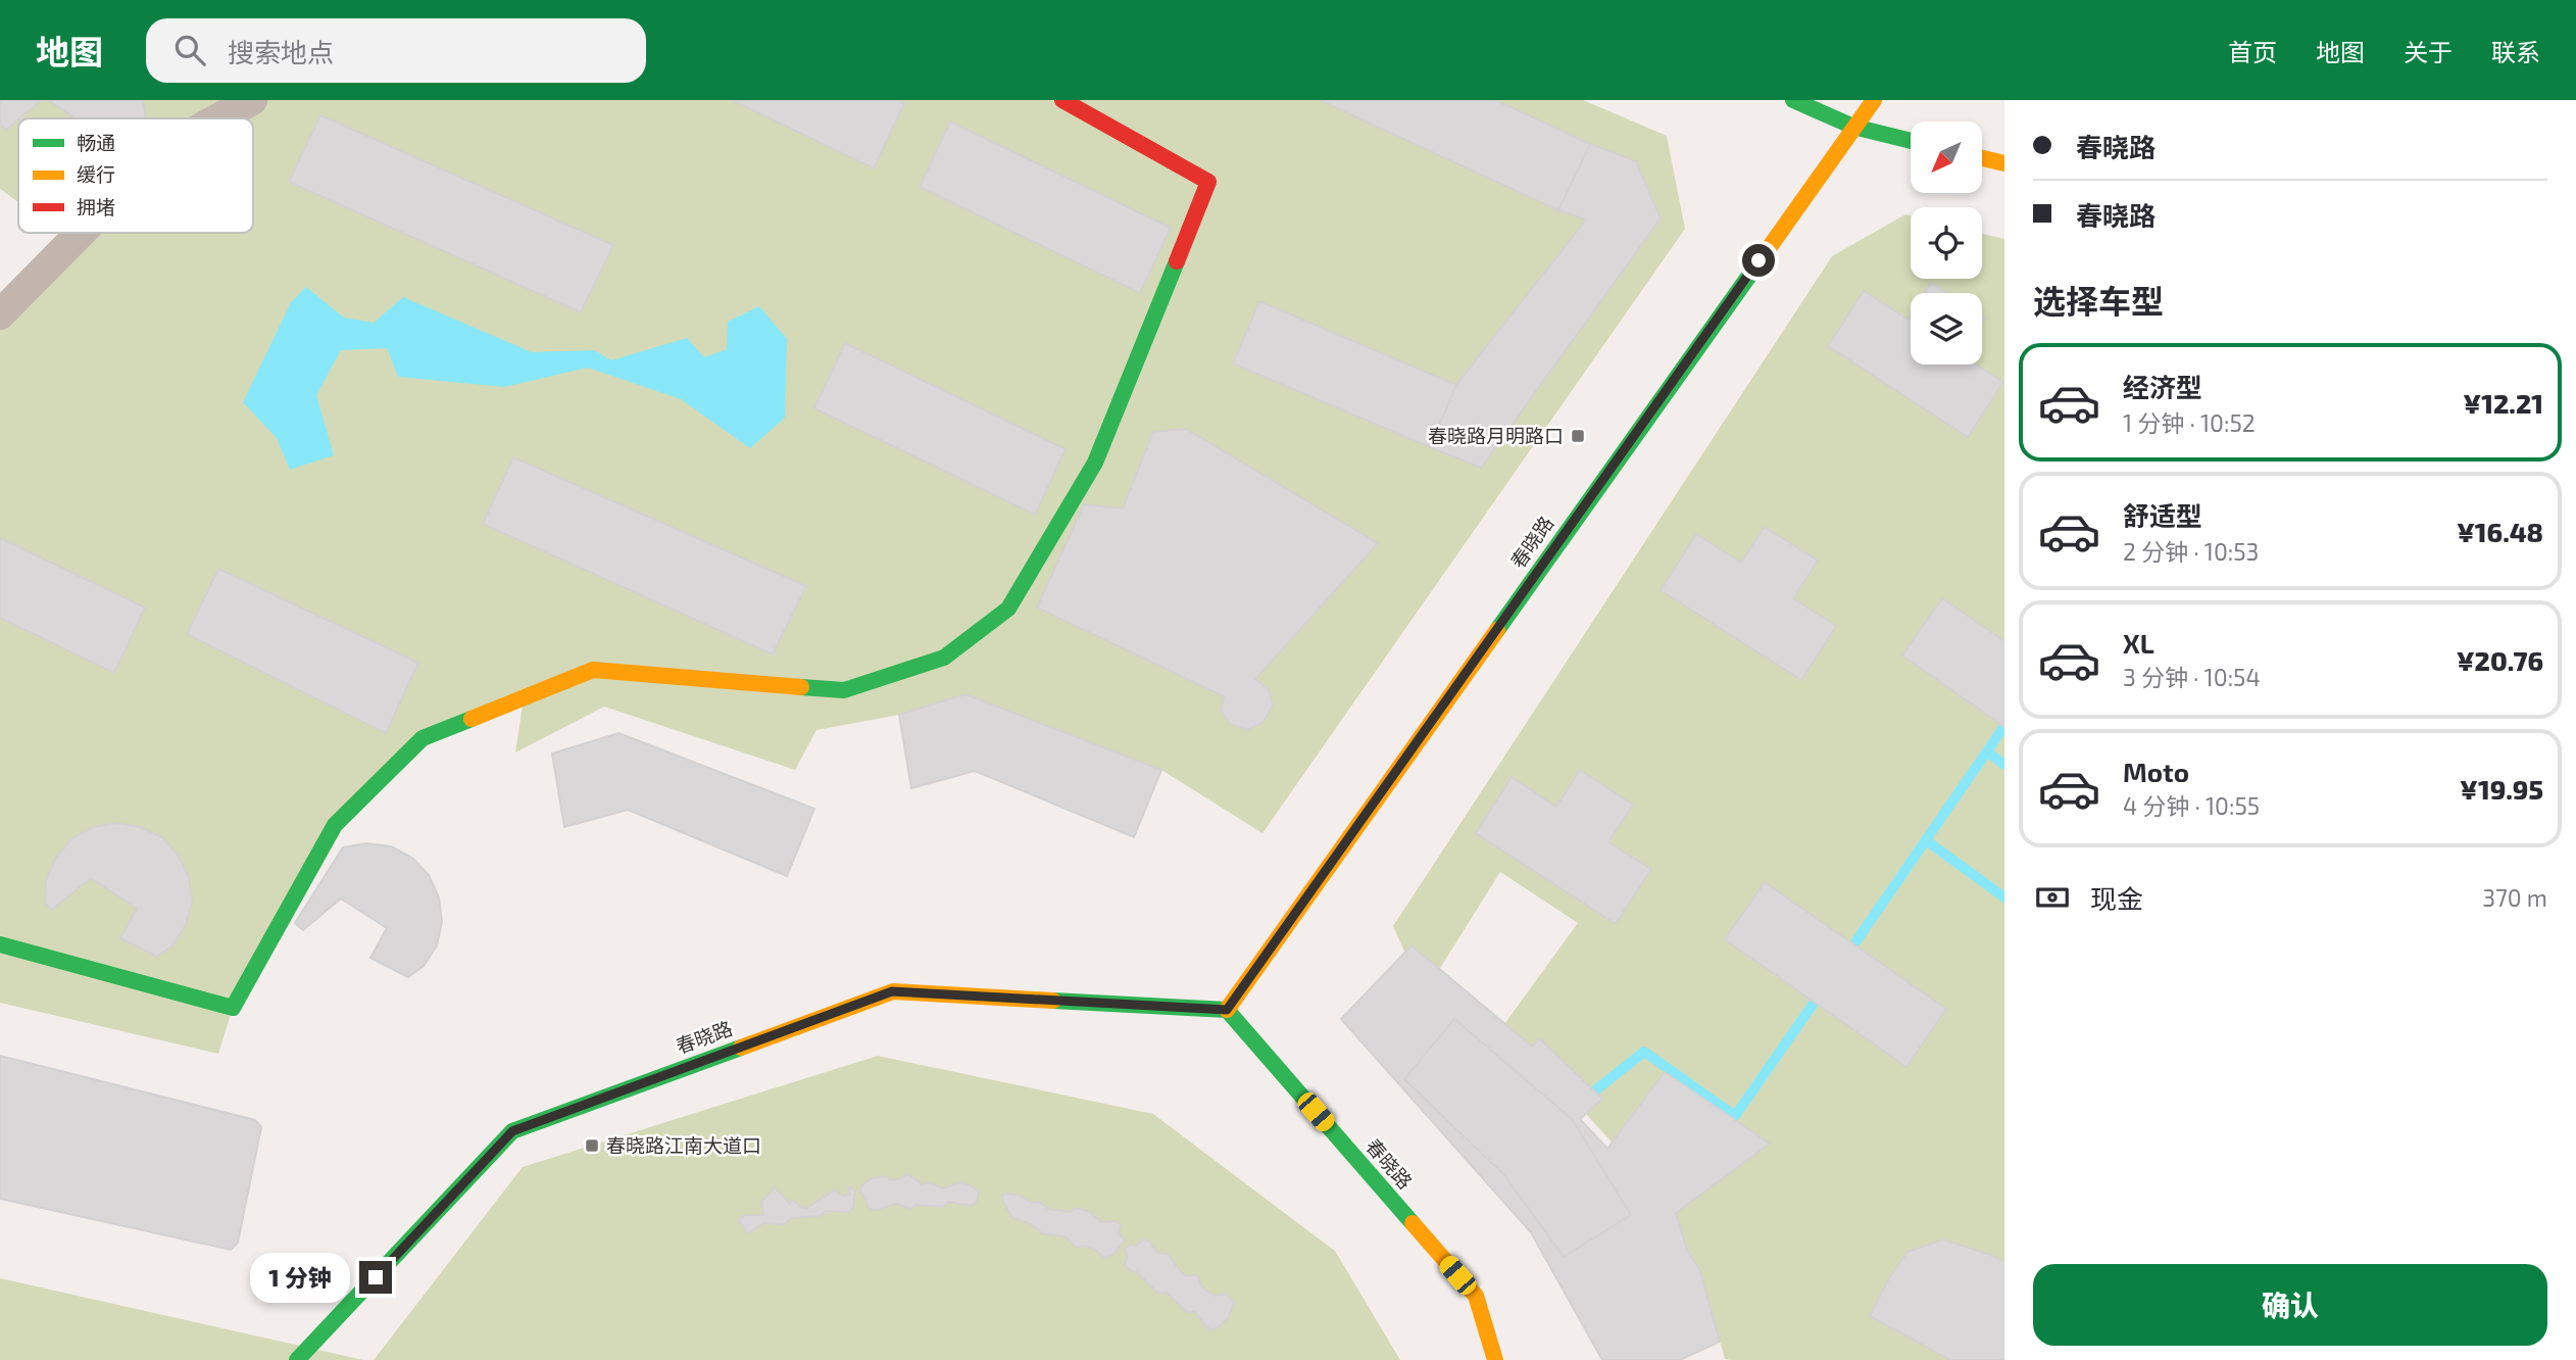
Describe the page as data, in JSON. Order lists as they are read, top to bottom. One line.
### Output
{"streets":{"street":["春晓路"]},"places":{"transit":["春晓路月明路口","春晓路江南大道口"]},"legend":["畅通","缓行","拥堵"],"north":"bottom left","page":{"header":"地图","search":"搜索地点","nav":["首页","地图","关于","联系"],"banner":["春晓路","春晓路"],"heading":"选择车型","list":[{"name":"经济型","note":"1 分钟 · 10:52","value":"¥12.21"},{"name":"舒适型","note":"2 分钟 · 10:53","value":"¥16.48"},{"name":"XL","note":"3 分钟 · 10:54","value":"¥20.76"},{"name":"Moto","note":"4 分钟 · 10:55","value":"¥19.95"}],"pay":["现金","370 m"],"buttons":"确认","bubble":"1 分钟"}}
